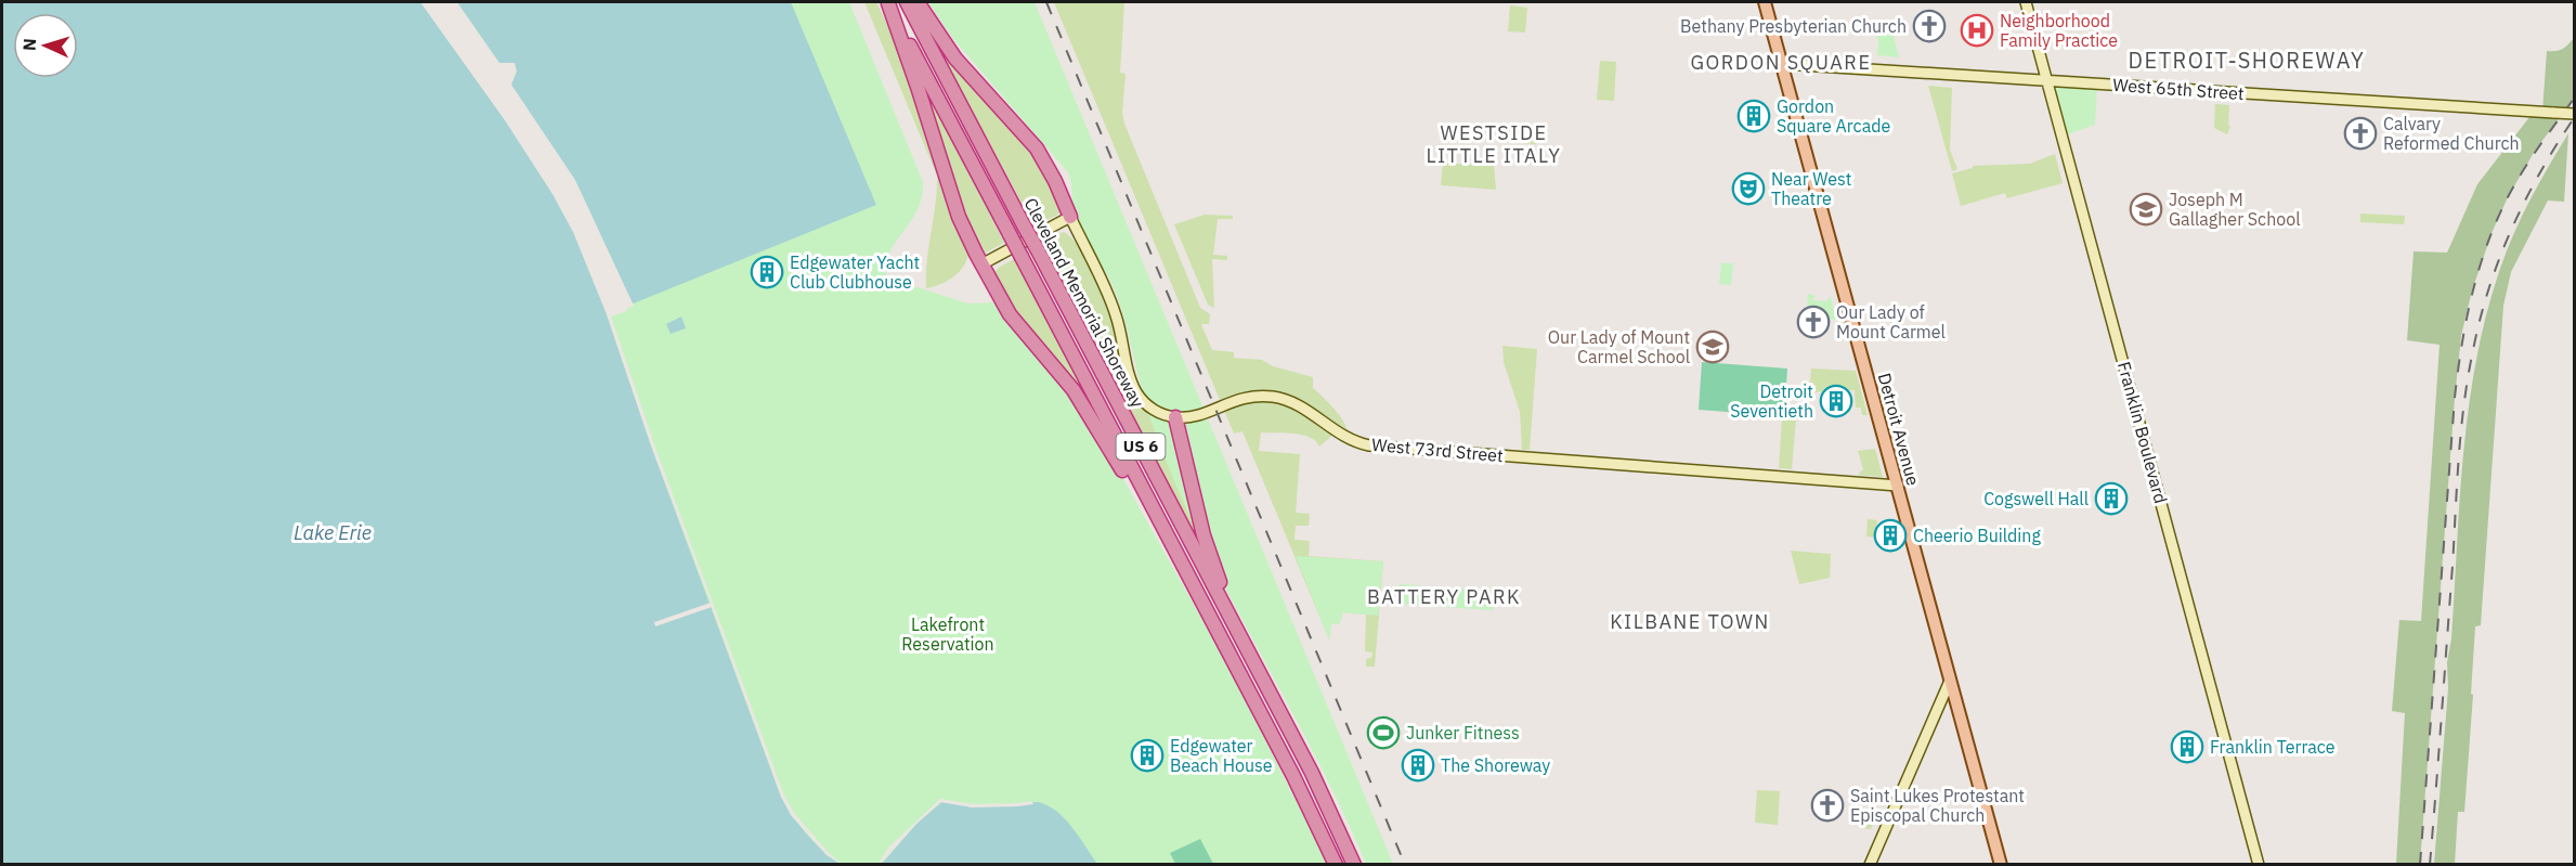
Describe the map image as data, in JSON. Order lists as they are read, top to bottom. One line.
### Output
{"streets":{"highway":["Cleveland Memorial Shoreway","US 6"],"main road":["Detroit Avenue"],"street":["West 65th Street","Franklin Boulevard","West 73rd Street"]},"crossings":[["West 65th Street","Detroit Avenue"],["West 65th Street","Franklin Boulevard"],["Detroit Avenue","West 73rd Street"]],"districts":["DETROIT-SHOREWAY","GORDON SQUARE","WESTSIDE LITTLE ITALY","BATTERY PARK","KILBANE TOWN"],"water":["Lake Erie"],"parks":["Lakefront Reservation"],"places":{"church":["Bethany Presbyterian Church","Calvary Reformed Church","Our Lady of Mount Carmel","Saint Lukes Protestant Episcopal Church"],"hospital":["Neighborhood Family Practice"],"building":["Gordon Square Arcade","Edgewater Yacht Club Clubhouse","Detroit Seventieth","Cogswell Hall","Cheerio Building","Franklin Terrace","Edgewater Beach House","The Shoreway"],"theatre":["Near West Theatre"],"school or university":["Joseph M Gallagher School","Our Lady of Mount Carmel School"],"sports":["Junker Fitness"]},"north":"left"}
